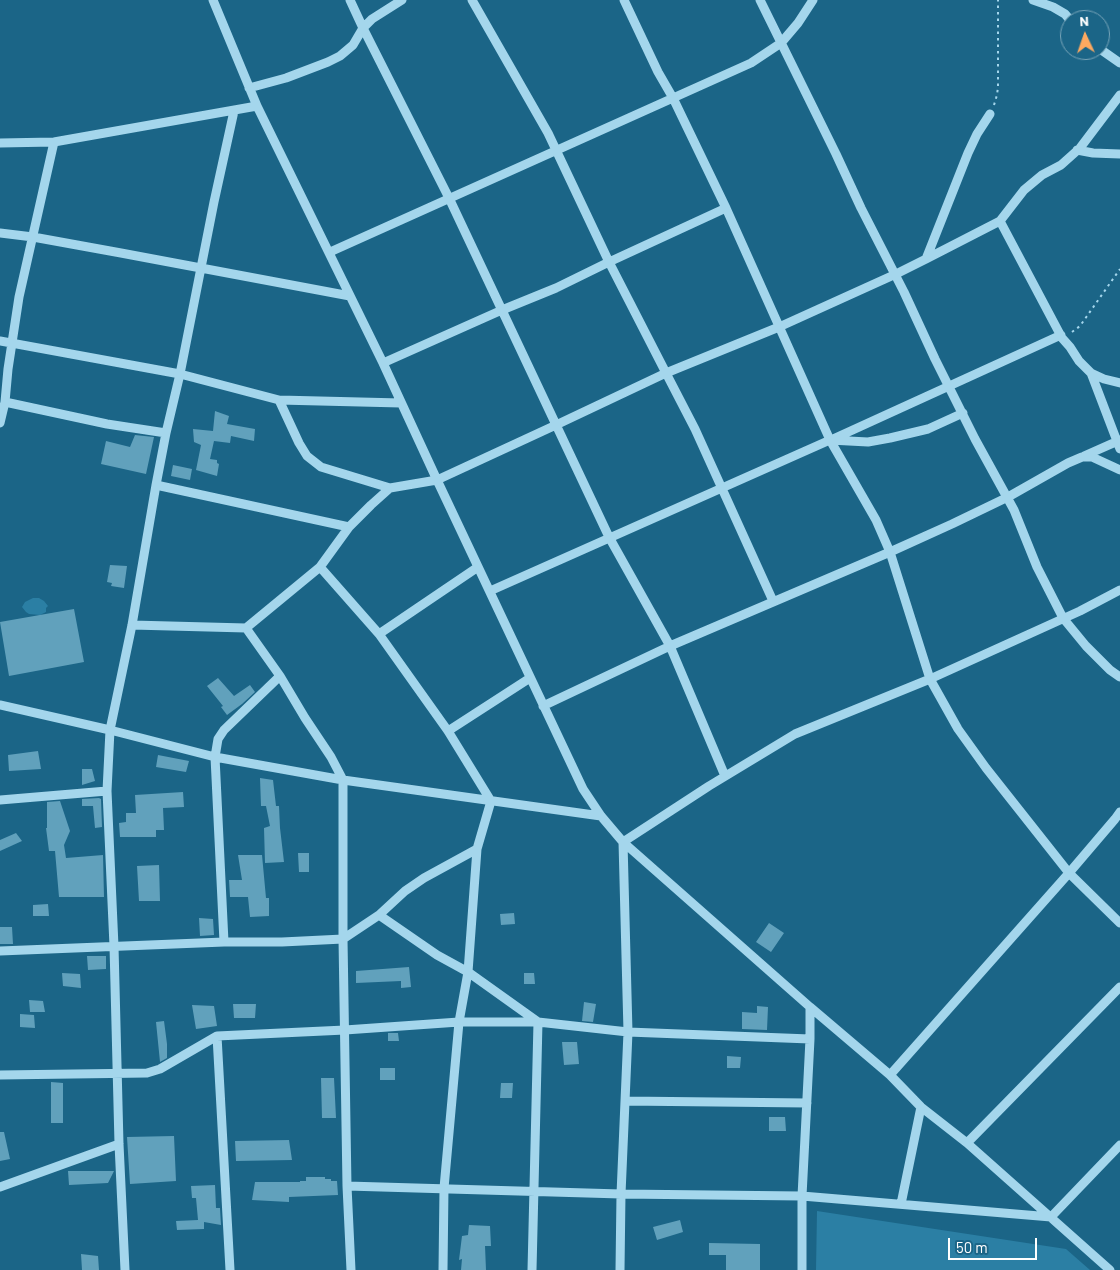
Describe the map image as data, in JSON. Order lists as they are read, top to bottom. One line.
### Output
{"scale_bar":"50 m","north":"top"}
